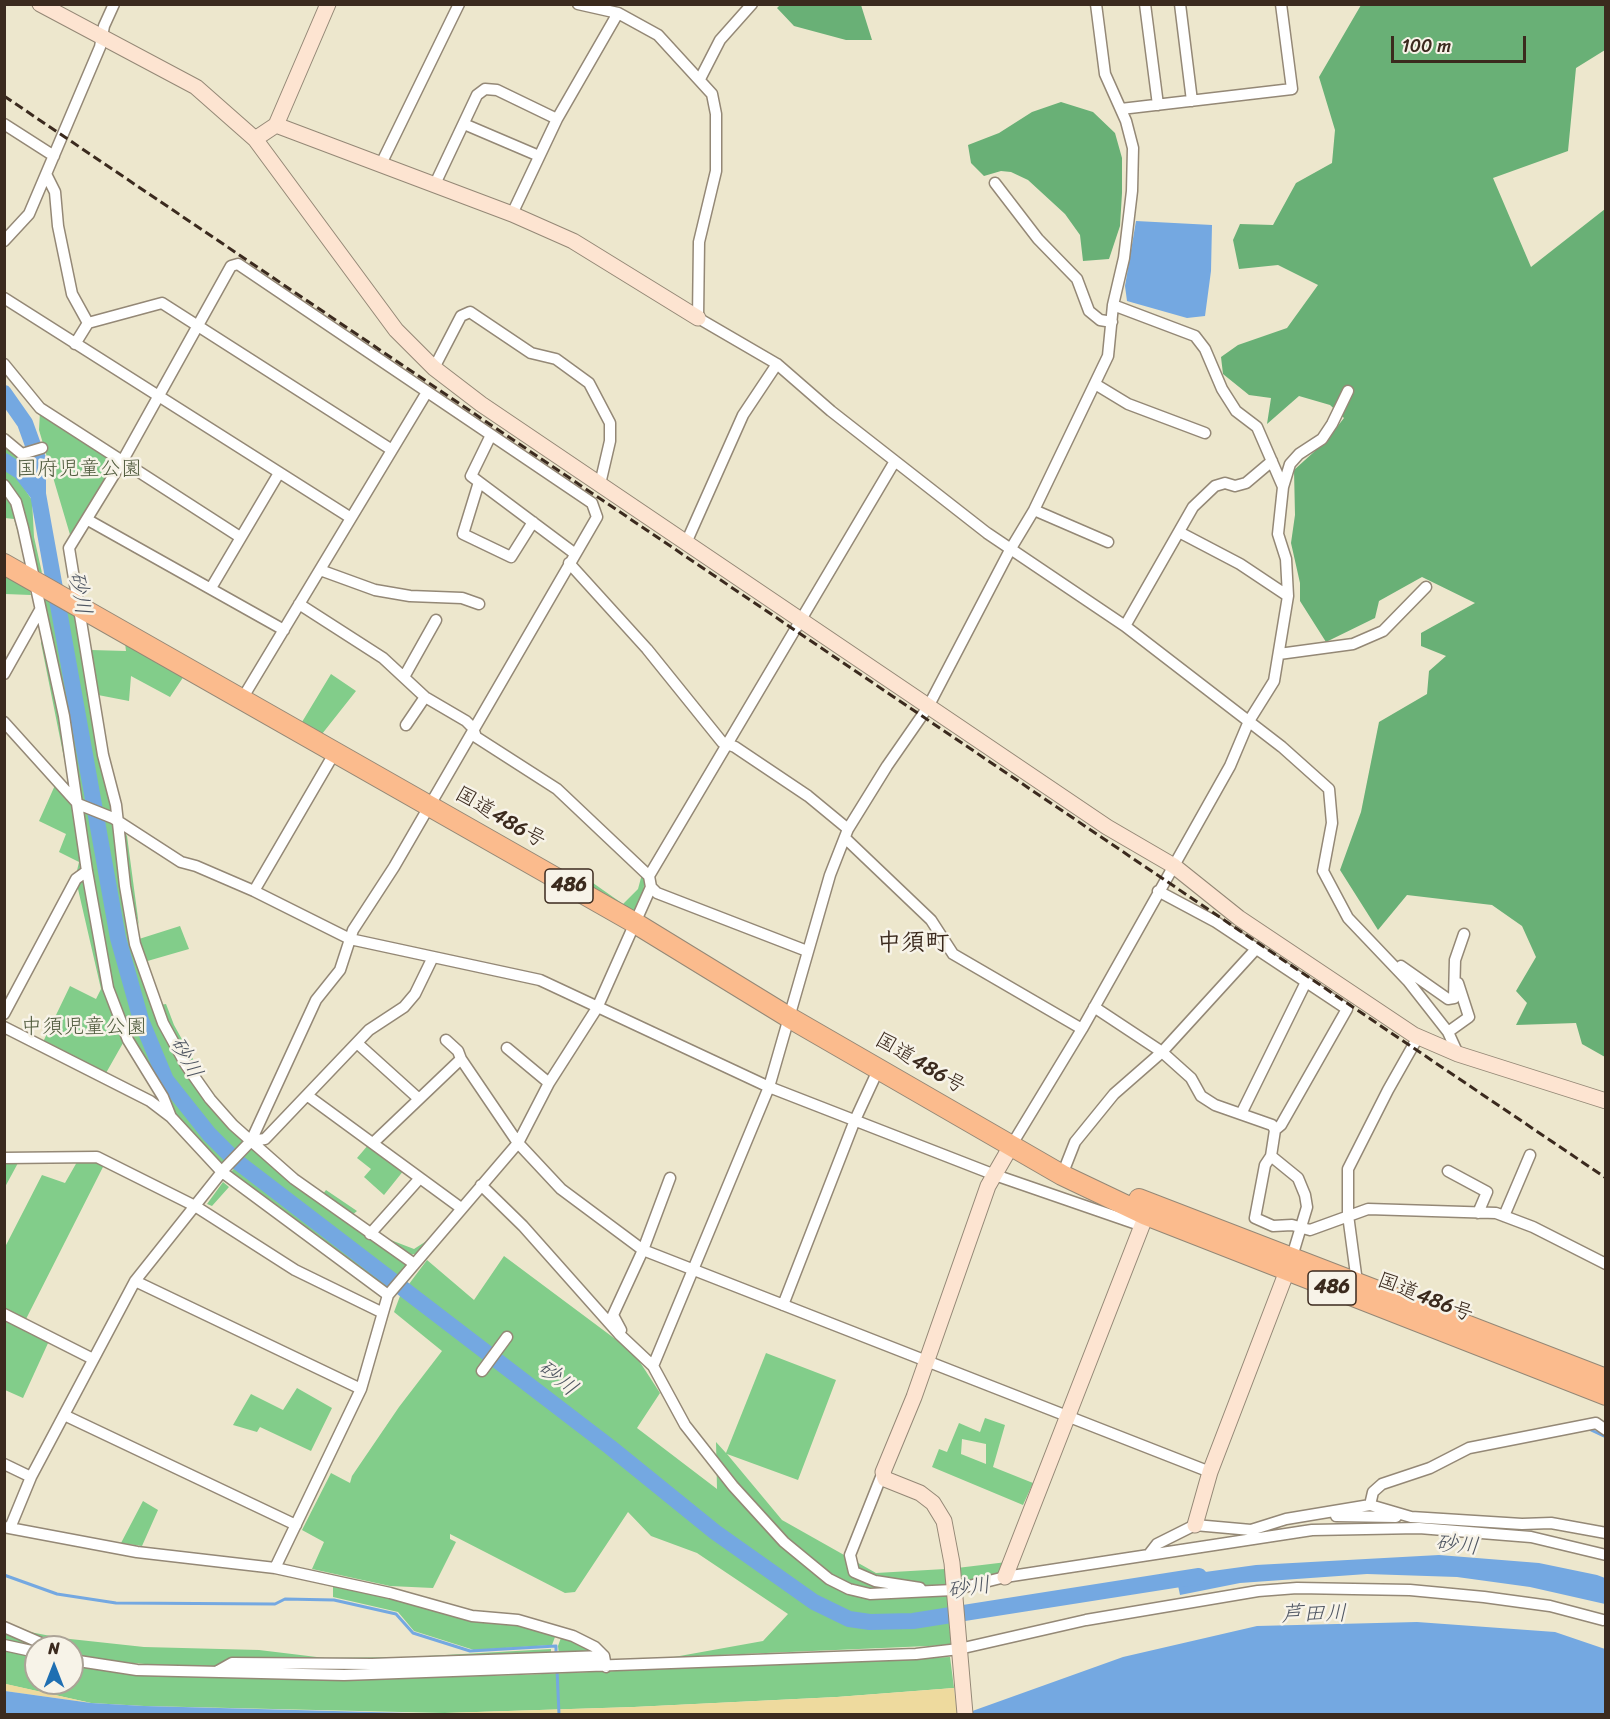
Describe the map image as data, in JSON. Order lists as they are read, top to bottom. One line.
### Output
{"streets":{"highway":["国道486号","486"]},"districts":["中須町"],"water":["砂川","芦田川"],"parks":["国府児童公園","中須児童公園"],"scale_bar":"100 m","north":"top"}
